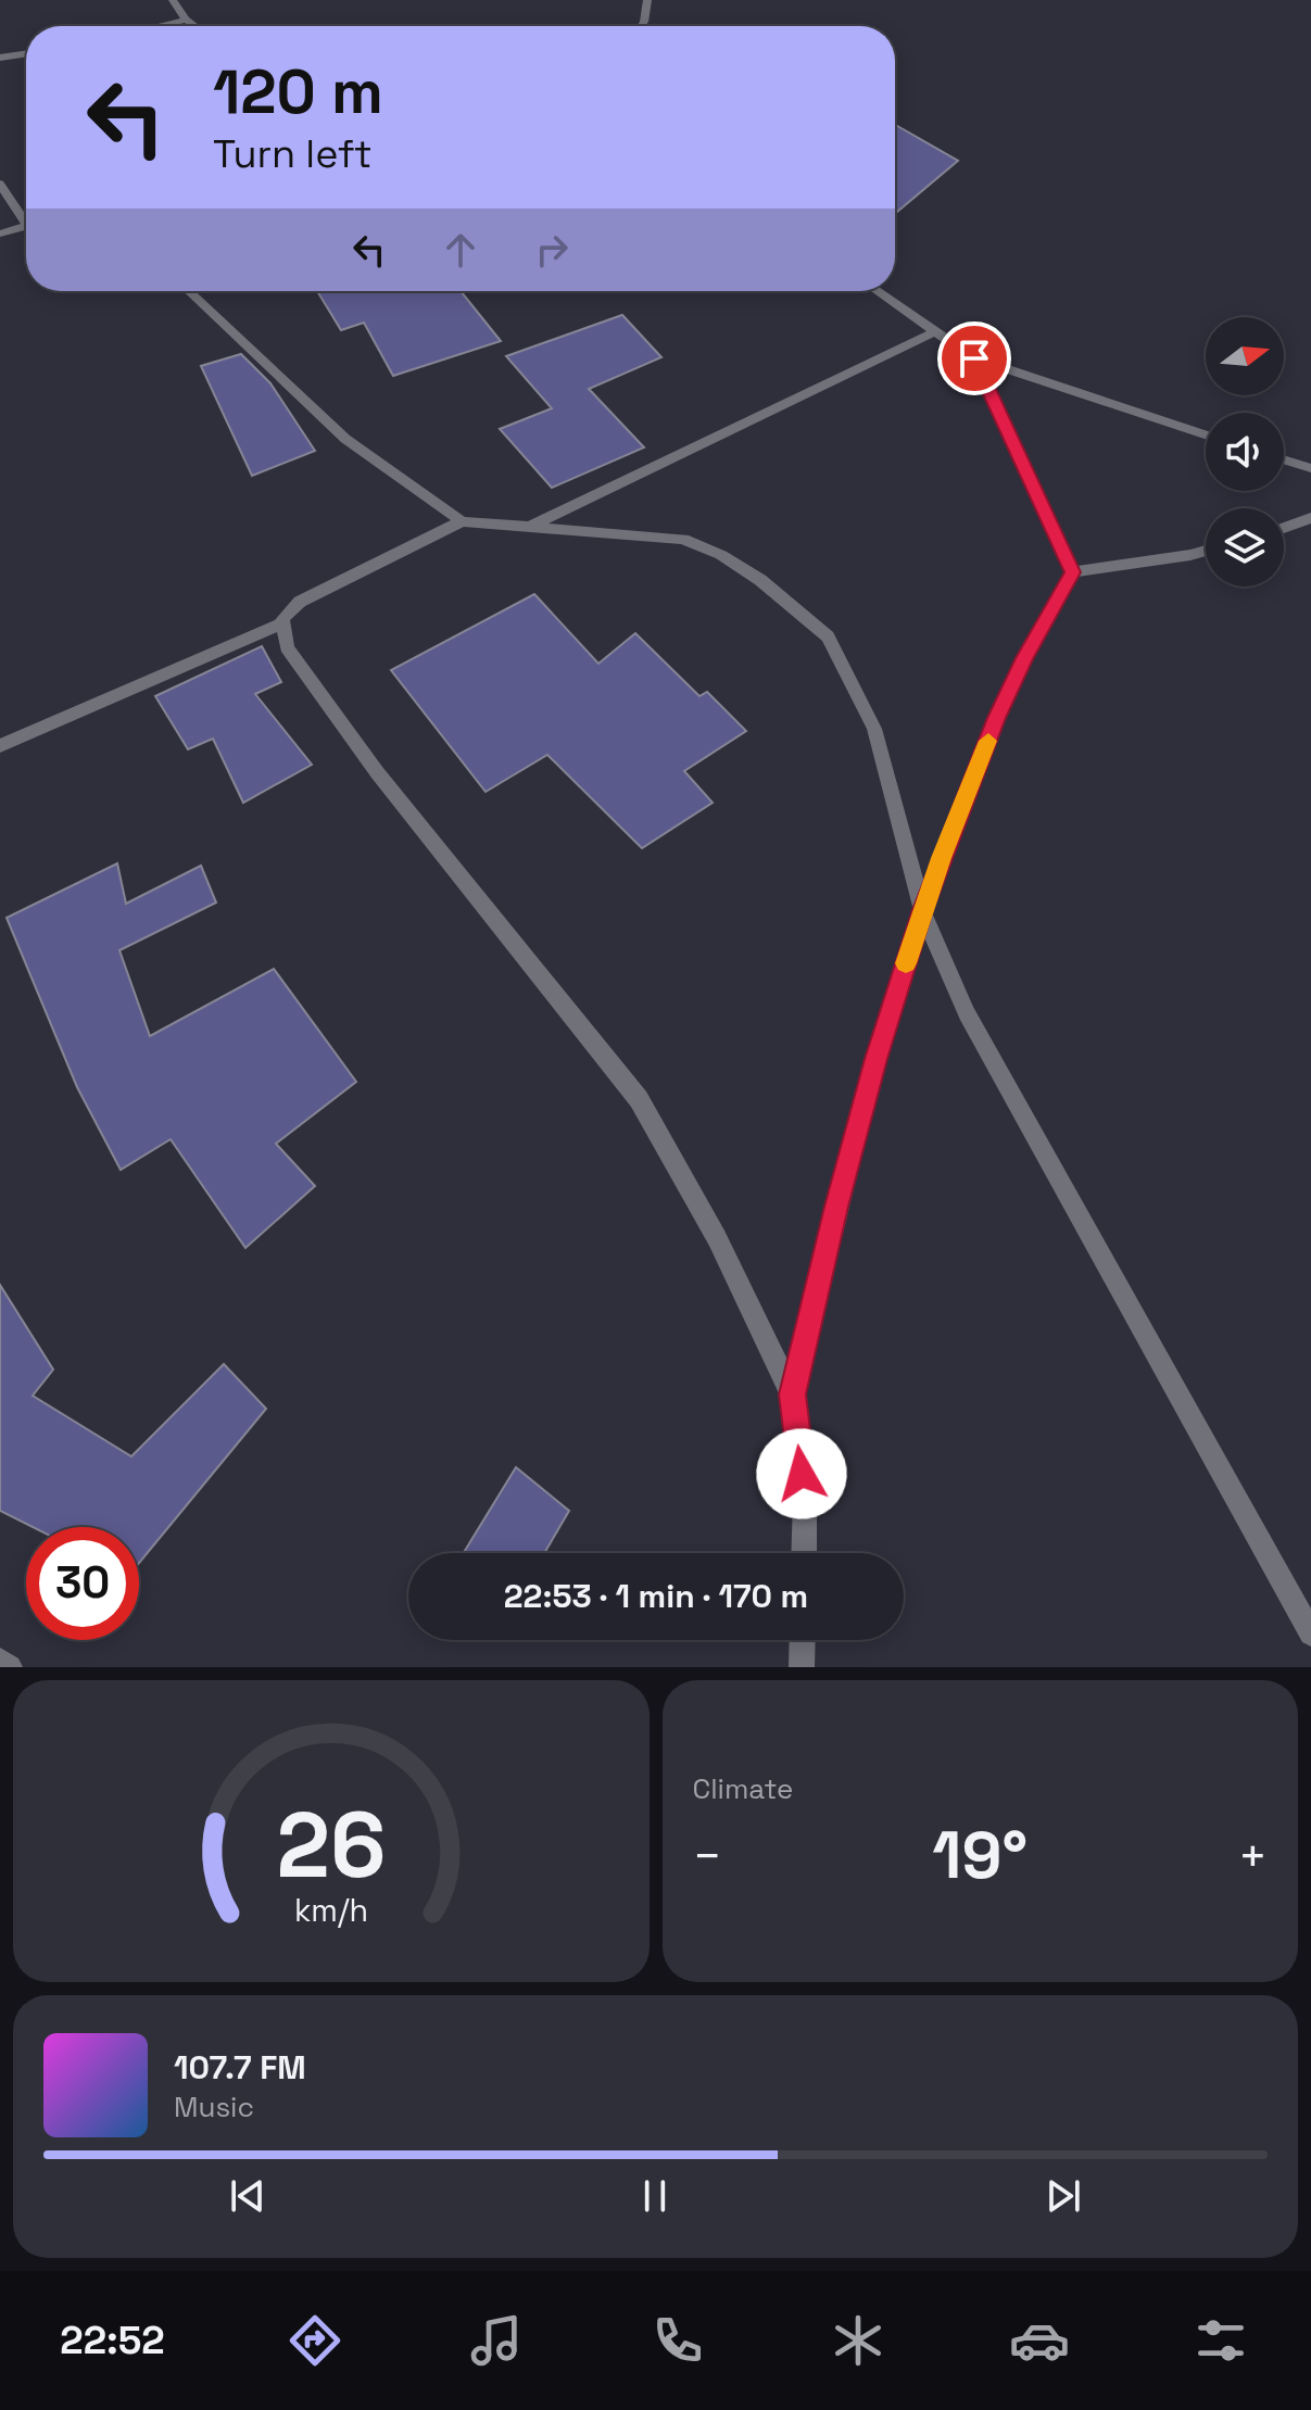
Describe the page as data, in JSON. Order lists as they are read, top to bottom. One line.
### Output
{"north":"right","page":{"turn":["120 m","Turn left"],"limit":"30","trip":"22:53 · 1 min · 170 m","tile":"Climate","heat":["−","19°","+"],"song":["107.7 FM","Music"],"tabs":"22:52","gauge":["26","km/h"]}}
